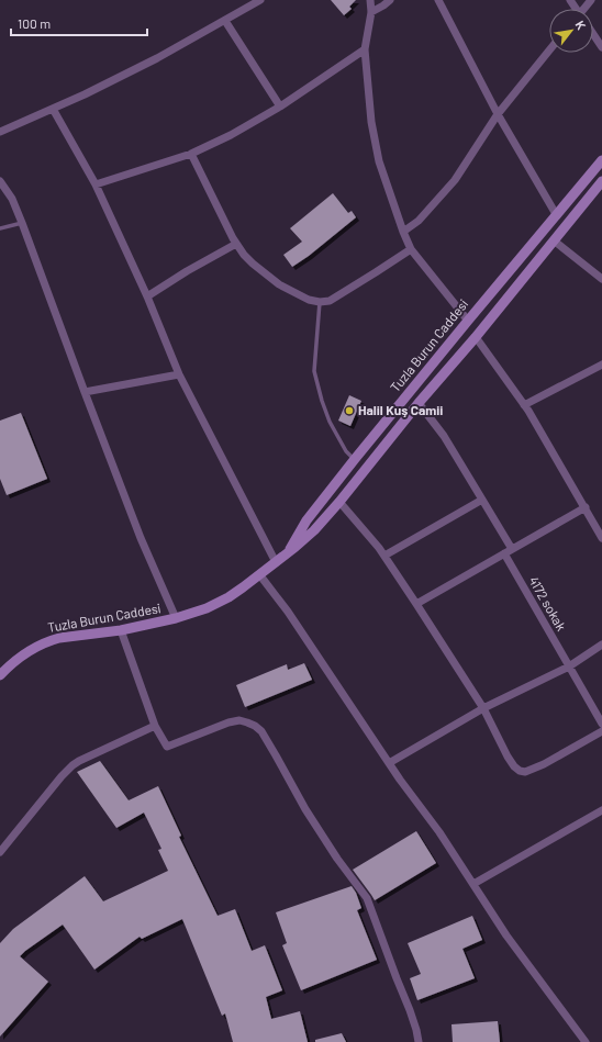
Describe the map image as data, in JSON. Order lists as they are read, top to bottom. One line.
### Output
{"streets":{"main road":["Tuzla Burun Caddesi"],"street":["4172 sokak"]},"places":["Halil Kuş Camii"],"scale_bar":"100 m","north":"top right"}
